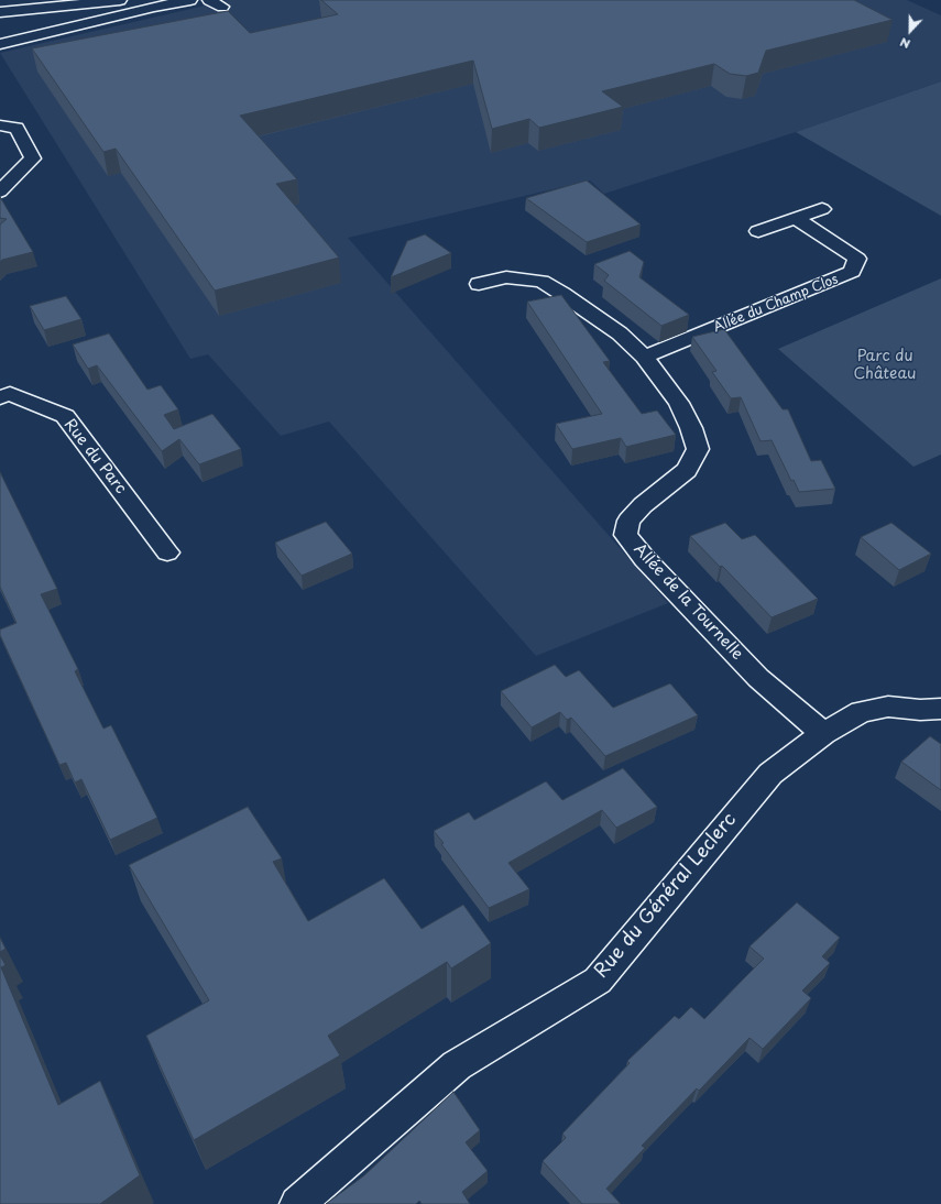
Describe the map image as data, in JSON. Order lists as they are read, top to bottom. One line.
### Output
{"streets":{"street":["Allée du Champ Clos","Rue du Parc","Allée de la Tournelle","Rue du Général Leclerc"]},"crossings":[["Allée du Champ Clos","Allée de la Tournelle"],["Allée de la Tournelle","Rue du Général Leclerc"]],"parks":["Parc du Château"],"north":"bottom"}
